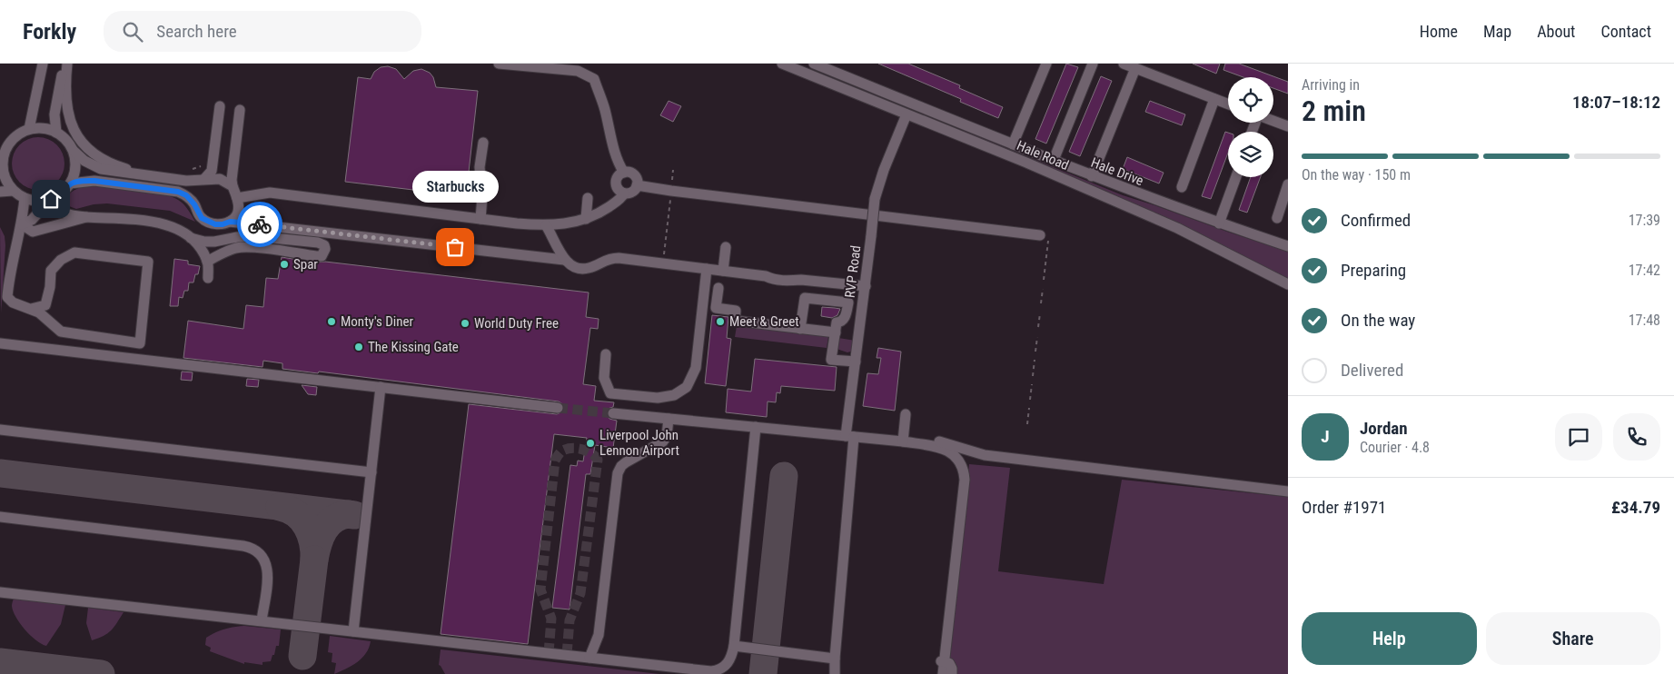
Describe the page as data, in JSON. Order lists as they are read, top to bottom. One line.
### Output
{"streets":{"street":["Hale Road","Hale Drive","RVP Road"]},"crossings":[["Hale Road","RVP Road"]],"places":["Starbucks","Spar","Monty's Diner","Meet & Greet","World Duty Free","The Kissing Gate","Liverpool John Lennon Airport"],"page":{"header":"Forkly","search":"Search here","nav":["Home","Map","About","Contact"],"heading":["2 min","Arriving in","18:07–18:12"],"panel":["Jordan","Courier · 4.8","Order #1971","£34.79"],"bar":"On the way · 150 m","bubble":"Starbucks","list":[["Confirmed","17:39"],["Preparing","17:42"],["On the way","17:48"],"Delivered"],"round":"J","buttons":["Help","Share"]}}
